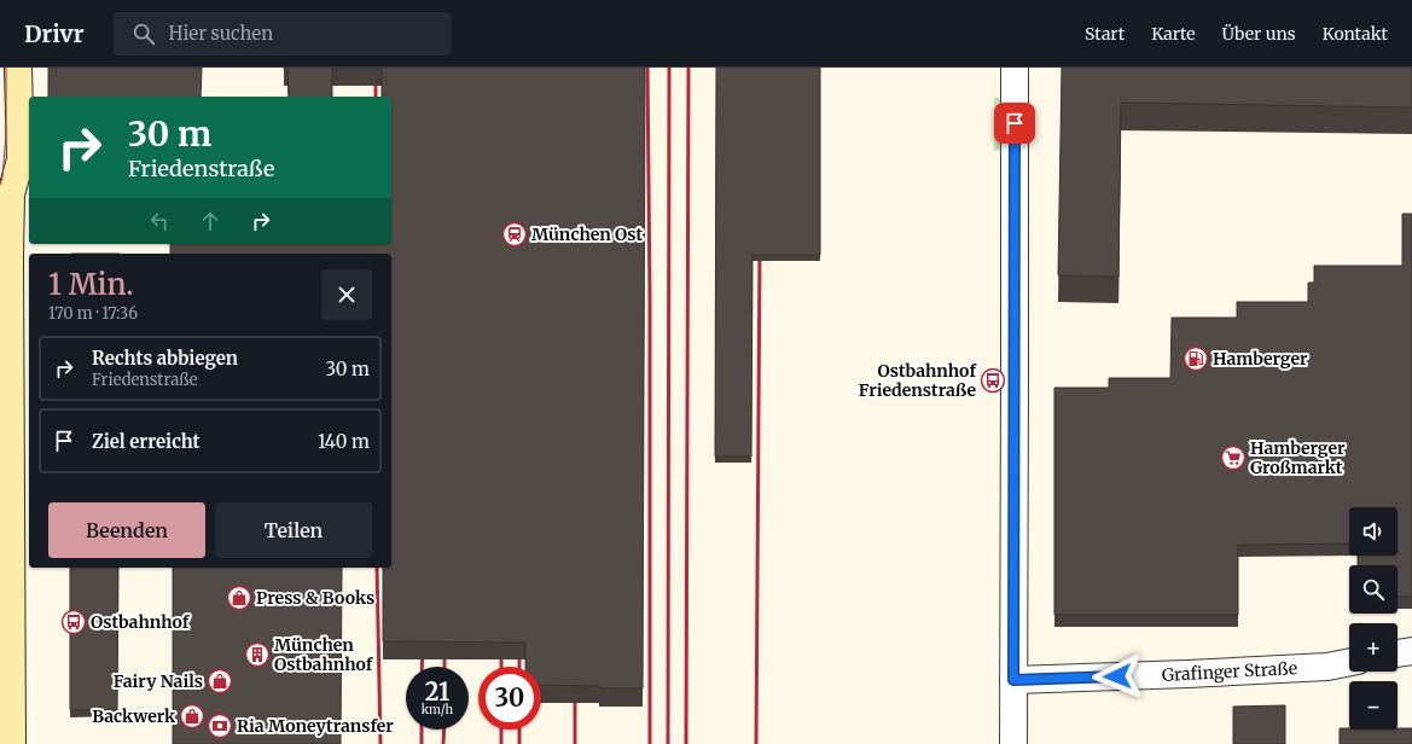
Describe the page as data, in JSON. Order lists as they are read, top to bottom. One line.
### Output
{"streets":{"street":["Grafinger Straße"]},"places":{"station":["München Ost"],"fuel station":["Hamberger"],"bus stop":["Ostbahnhof Friedenstraße","Ostbahnhof"],"supermarket":["Hamberger Großmarkt"],"shop":["Press & Books","Fairy Nails","Backwerk"],"building":["München Ostbahnhof"],"bank":["Ria Moneytransfer"]},"page":{"header":"Drivr","search":"Hier suchen","nav":["Start","Karte","Über uns","Kontakt"],"turn":["30 m","Friedenstraße"],"heading":["1 Min.","170 m · 17:36"],"list":[{"name":"Rechts abbiegen","note":"Friedenstraße","value":"30 m"},{"name":"Ziel erreicht","value":"140 m"}],"buttons":["Beenden","Teilen"],"map_buttons":["+","−"],"speed":"21 km/h","limit":"30"}}
